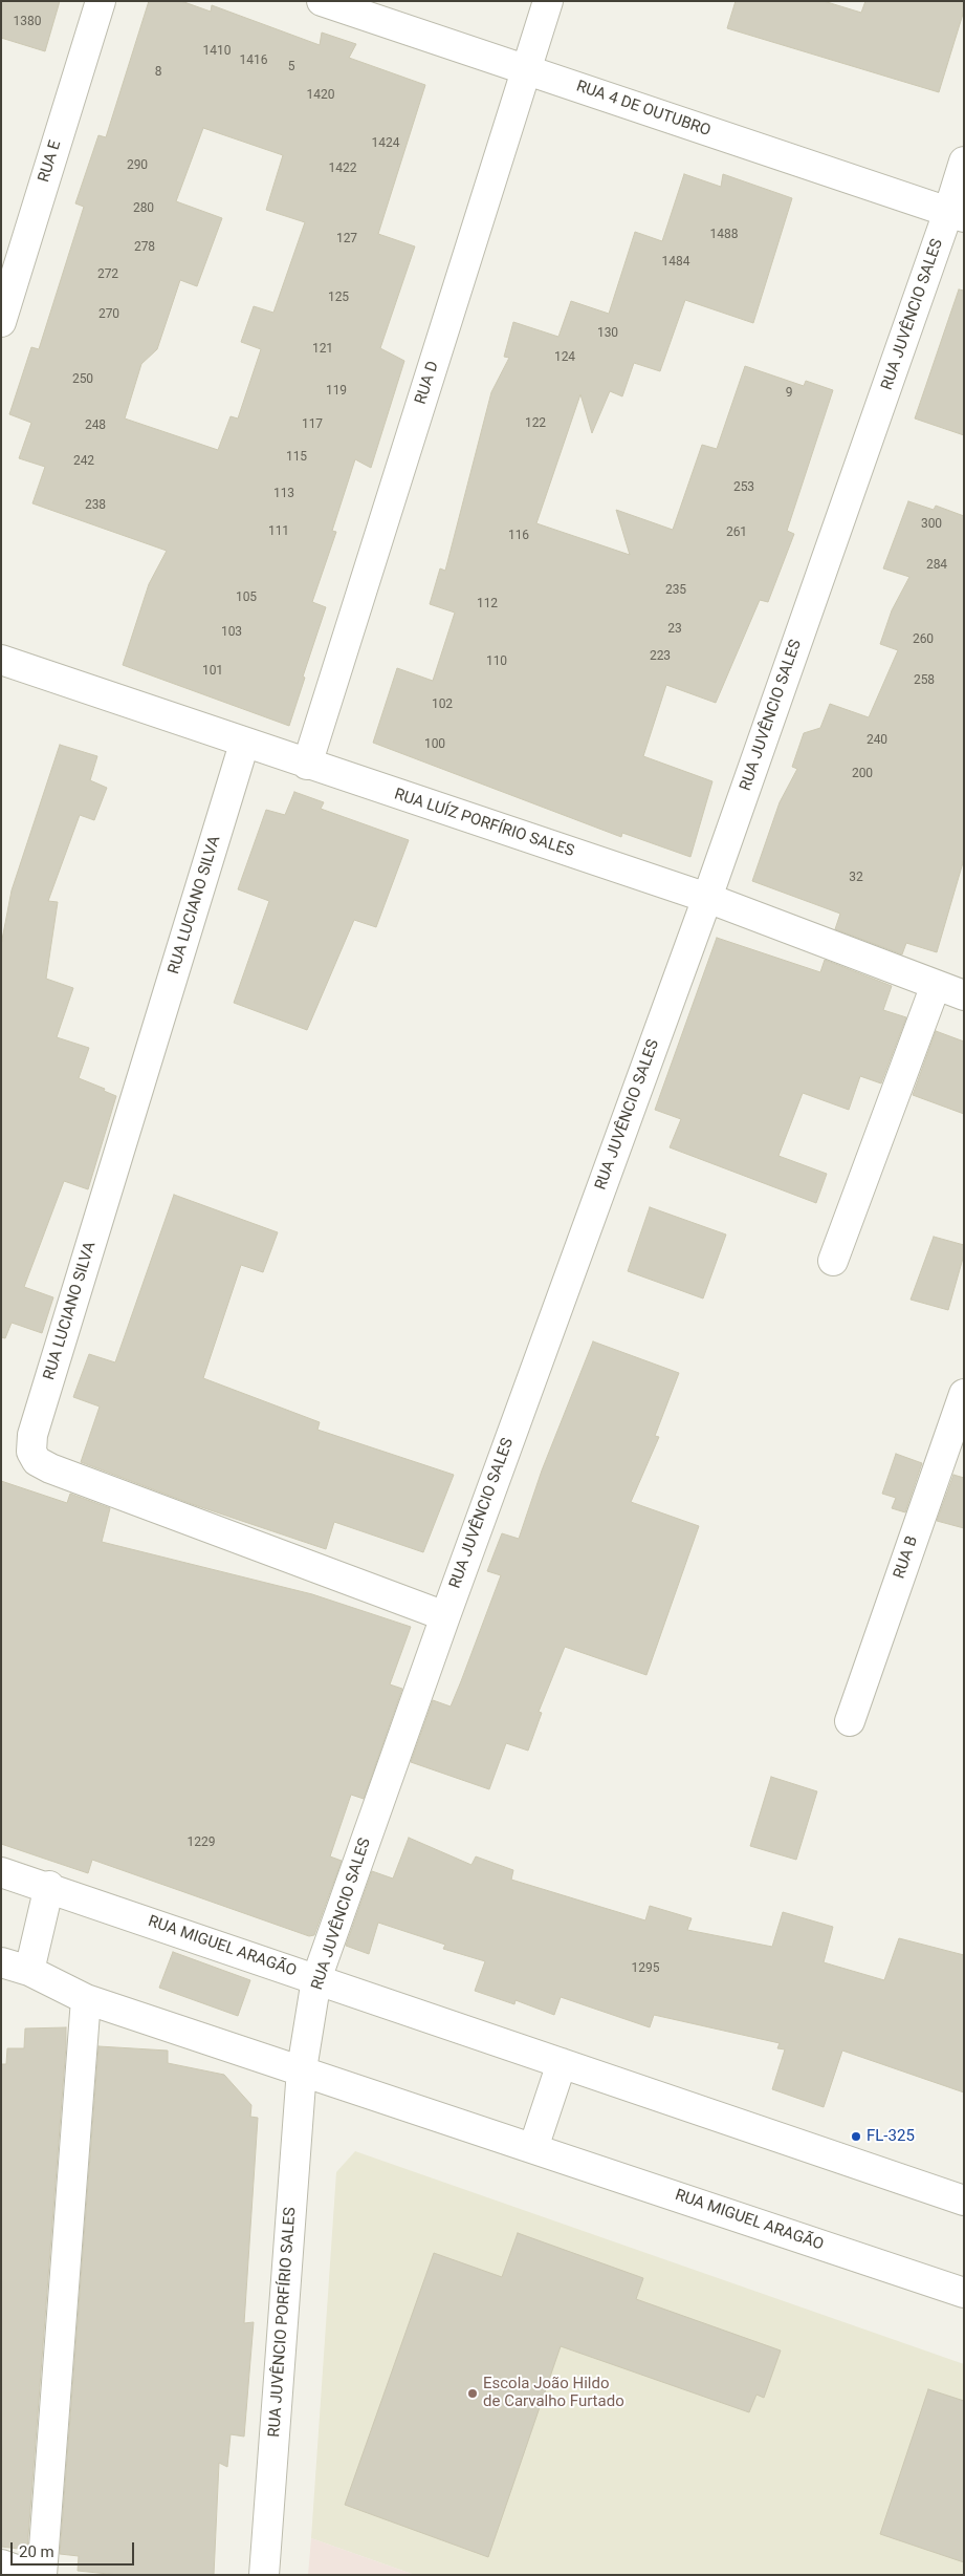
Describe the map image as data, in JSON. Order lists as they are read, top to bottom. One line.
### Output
{"streets":{"street":["RUA 4 DE OUTUBRO","RUA E","RUA JUVÊNCIO SALES","RUA D","RUA LUÍZ PORFÍRIO SALES","RUA LUCIANO SILVA","RUA B","RUA MIGUEL ARAGÃO","RUA JUVÊNCIO PORFÍRIO SALES"]},"crossings":[["RUA 4 DE OUTUBRO","RUA JUVÊNCIO SALES"],["RUA 4 DE OUTUBRO","RUA D"],["RUA JUVÊNCIO SALES","RUA LUÍZ PORFÍRIO SALES"],["RUA JUVÊNCIO SALES","RUA LUCIANO SILVA"],["RUA JUVÊNCIO SALES","RUA MIGUEL ARAGÃO"],["RUA JUVÊNCIO SALES","RUA JUVÊNCIO PORFÍRIO SALES"],["RUA D","RUA LUÍZ PORFÍRIO SALES"],["RUA LUÍZ PORFÍRIO SALES","RUA LUCIANO SILVA"],["RUA MIGUEL ARAGÃO","RUA JUVÊNCIO PORFÍRIO SALES"]],"places":["FL-325","Escola João Hildo de Carvalho Furtado"],"house_numbers":["1380","1410","1416","5","8","1420","1424","290","1422","280","1488","127","278","1484","272","125","270","130","121","124","250","119","9","122","117","248","115","242","253","113","238","300","111","261","116","284","235","105","112","23","103","260","223","110","101","258","102","240","100","200","32","1229","1295"],"scale_bar":"20 m"}
